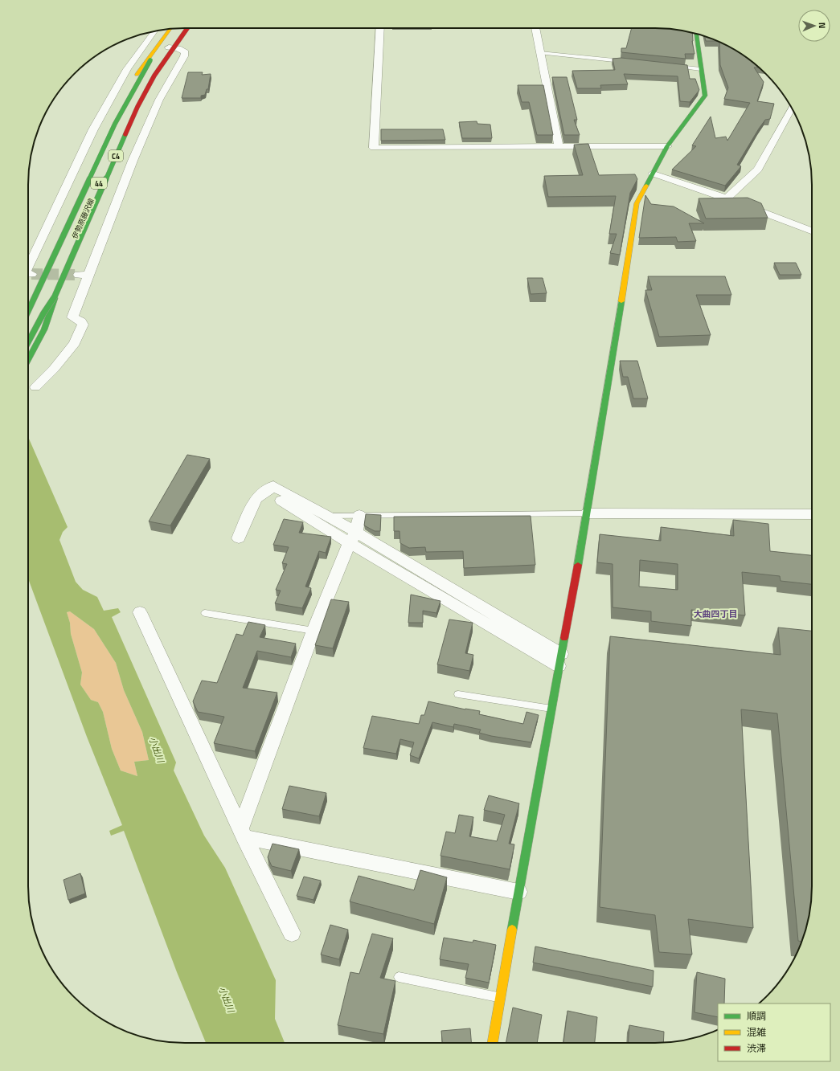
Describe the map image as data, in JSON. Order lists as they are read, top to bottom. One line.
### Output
{"streets":{"main road":["C4","44","伊勢原藤沢線"]},"districts":["大曲四丁目"],"water":["小出川"],"legend":["順調","混雑","渋滞"],"north":"right"}
